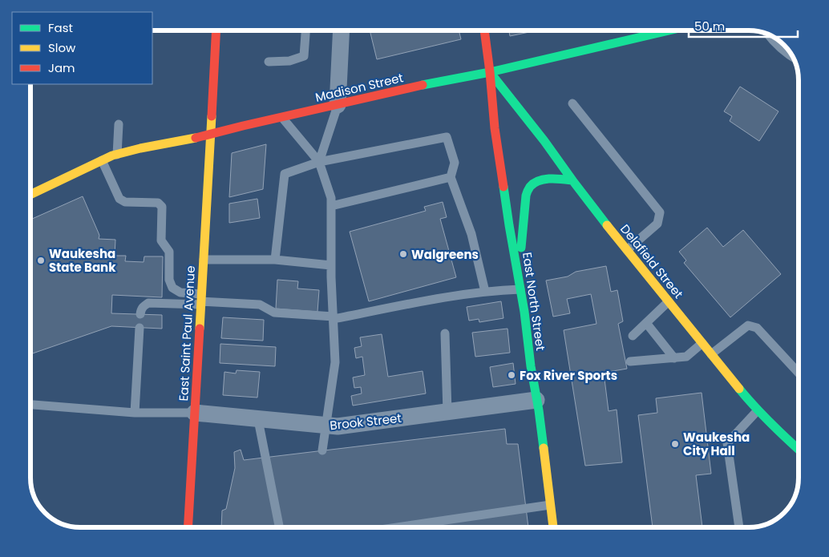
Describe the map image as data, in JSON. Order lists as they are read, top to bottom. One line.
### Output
{"streets":{"main road":["Madison Street","Delafield Street","East North Street","East Saint Paul Avenue"],"street":["Brook Street"]},"crossings":[["Madison Street","Delafield Street"],["Madison Street","East North Street"],["Madison Street","East Saint Paul Avenue"],["Delafield Street","East North Street"],["East North Street","Brook Street"],["East Saint Paul Avenue","Brook Street"]],"places":["Walgreens","Waukesha State Bank","Fox River Sports","Waukesha City Hall"],"legend":["Fast","Slow","Jam"],"scale_bar":"50 m"}
